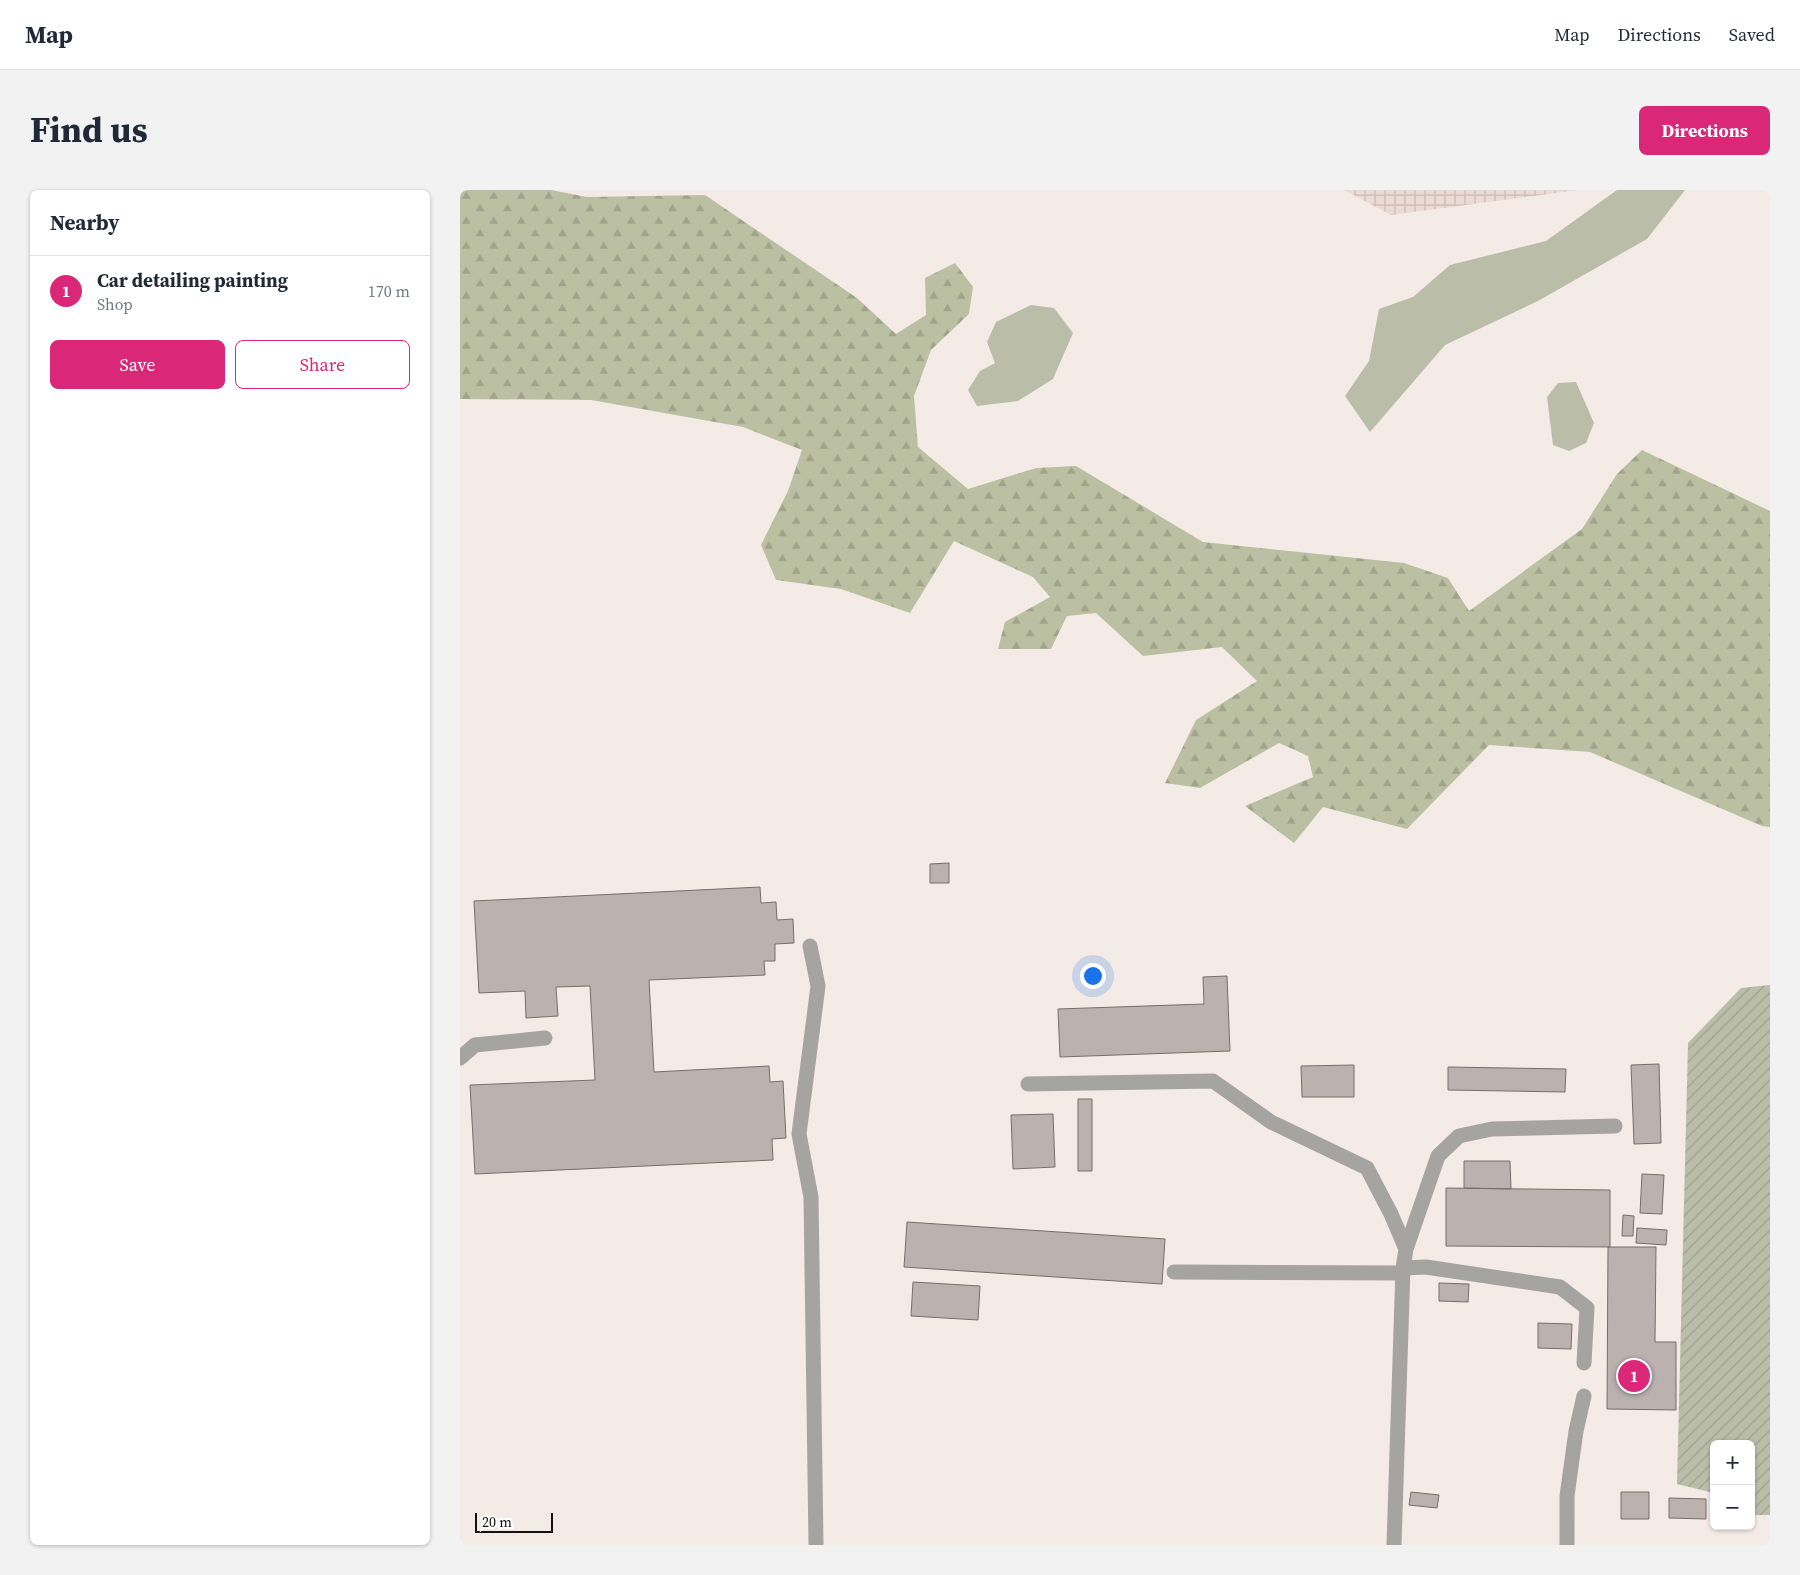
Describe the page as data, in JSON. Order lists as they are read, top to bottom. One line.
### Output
{"scale_bar":"20 m","page":{"header":"Map","nav":["Map","Directions","Saved"],"title":"Find us","buttons":["Directions",["Save","Share"]],"heading":"Nearby","list":[{"mark":"1","name":"Car detailing painting","note":"Shop","value":"170 m"}],"pins":"1","map_buttons":["+","−"],"scale":"20 m"}}
